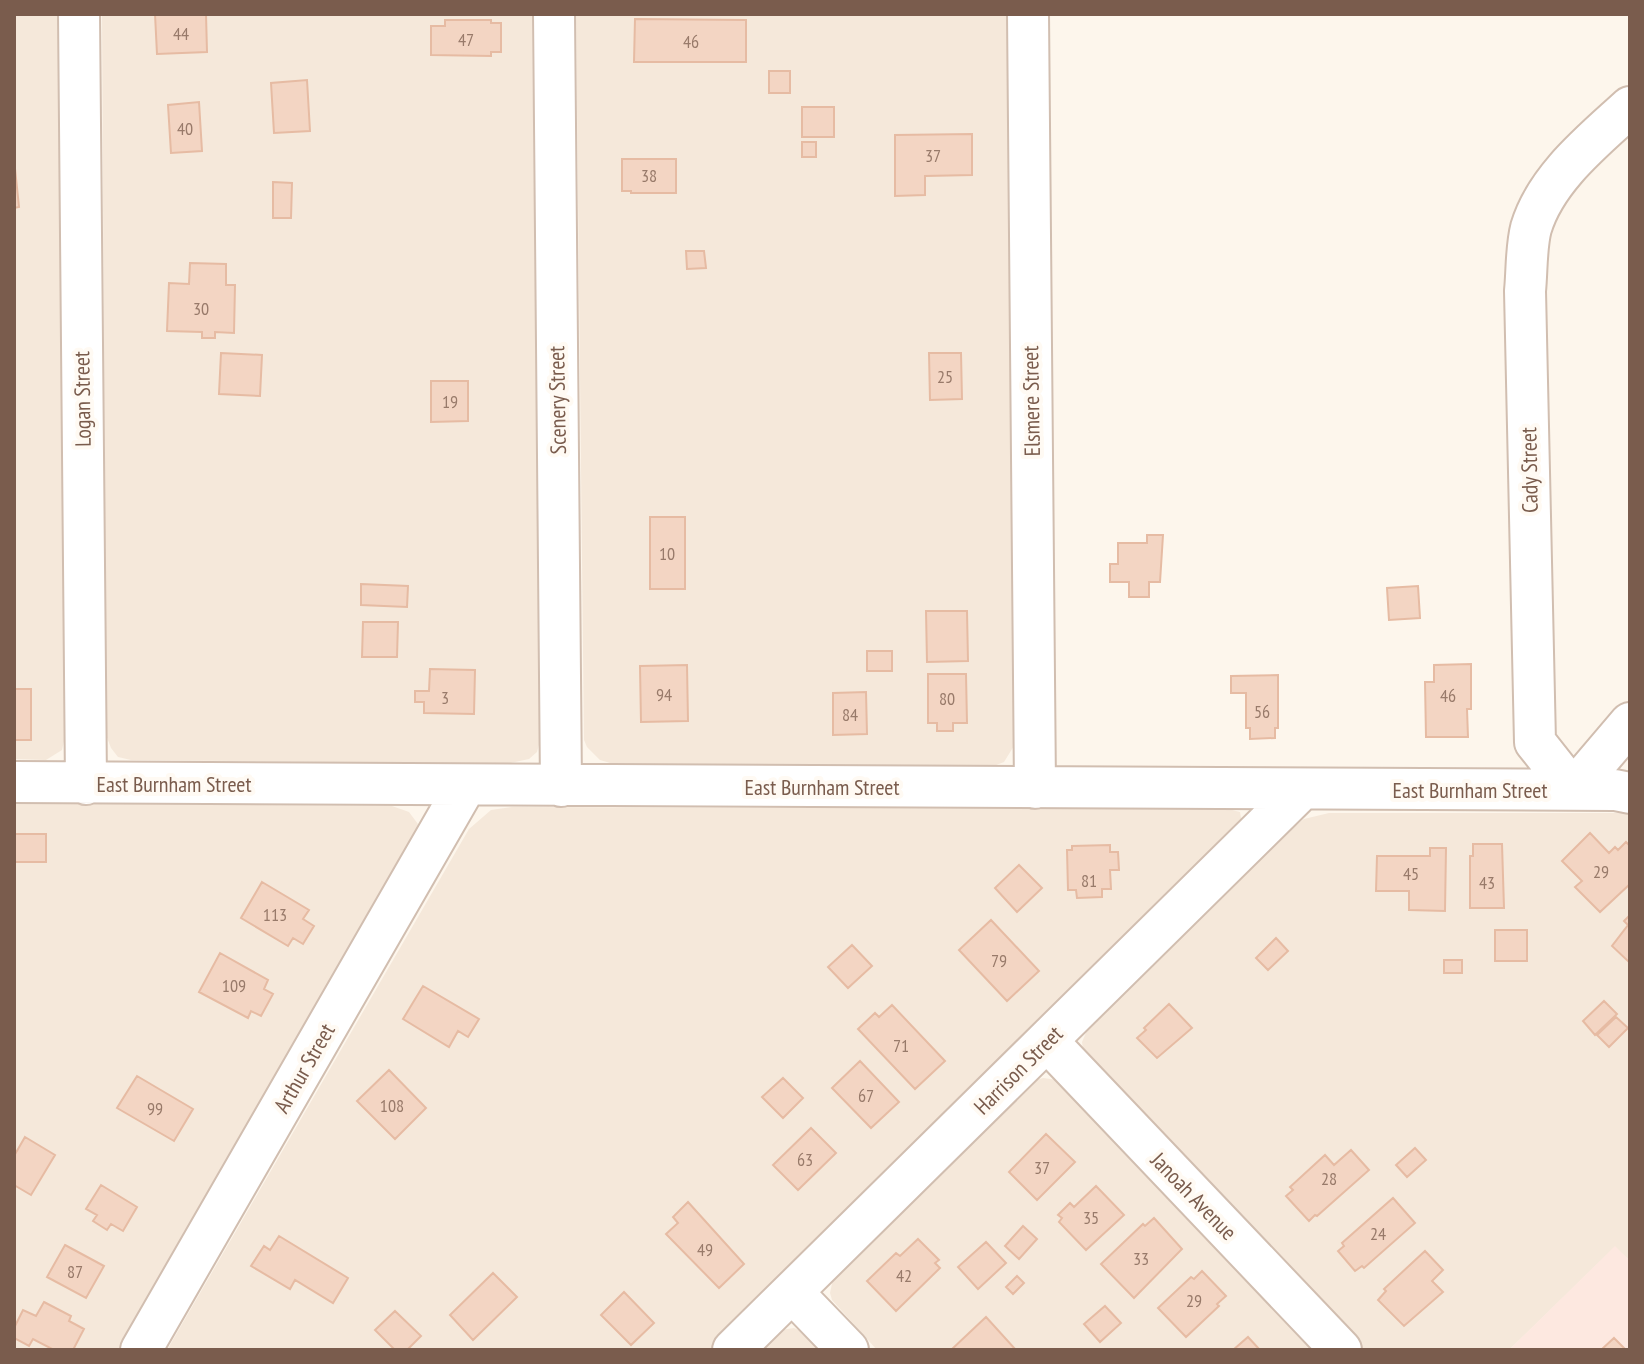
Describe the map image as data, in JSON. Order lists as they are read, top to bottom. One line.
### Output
{"streets":{"street":["Logan Street","Scenery Street","Elsmere Street","Cady Street","East Burnham Street","Arthur Street","Harrison Street","Janoah Avenue"]},"crossings":[["Logan Street","East Burnham Street"],["Scenery Street","East Burnham Street"],["Elsmere Street","East Burnham Street"],["Cady Street","East Burnham Street"],["East Burnham Street","Arthur Street"],["East Burnham Street","Harrison Street"],["Harrison Street","Janoah Avenue"]],"house_numbers":["44","47","46","40","37","38","30","25","19","10","94","46","3","80","56","84","29","45","81","43","113","79","109","71","67","108","99","63","37","28","35","24","49","33","87","42","29"]}
